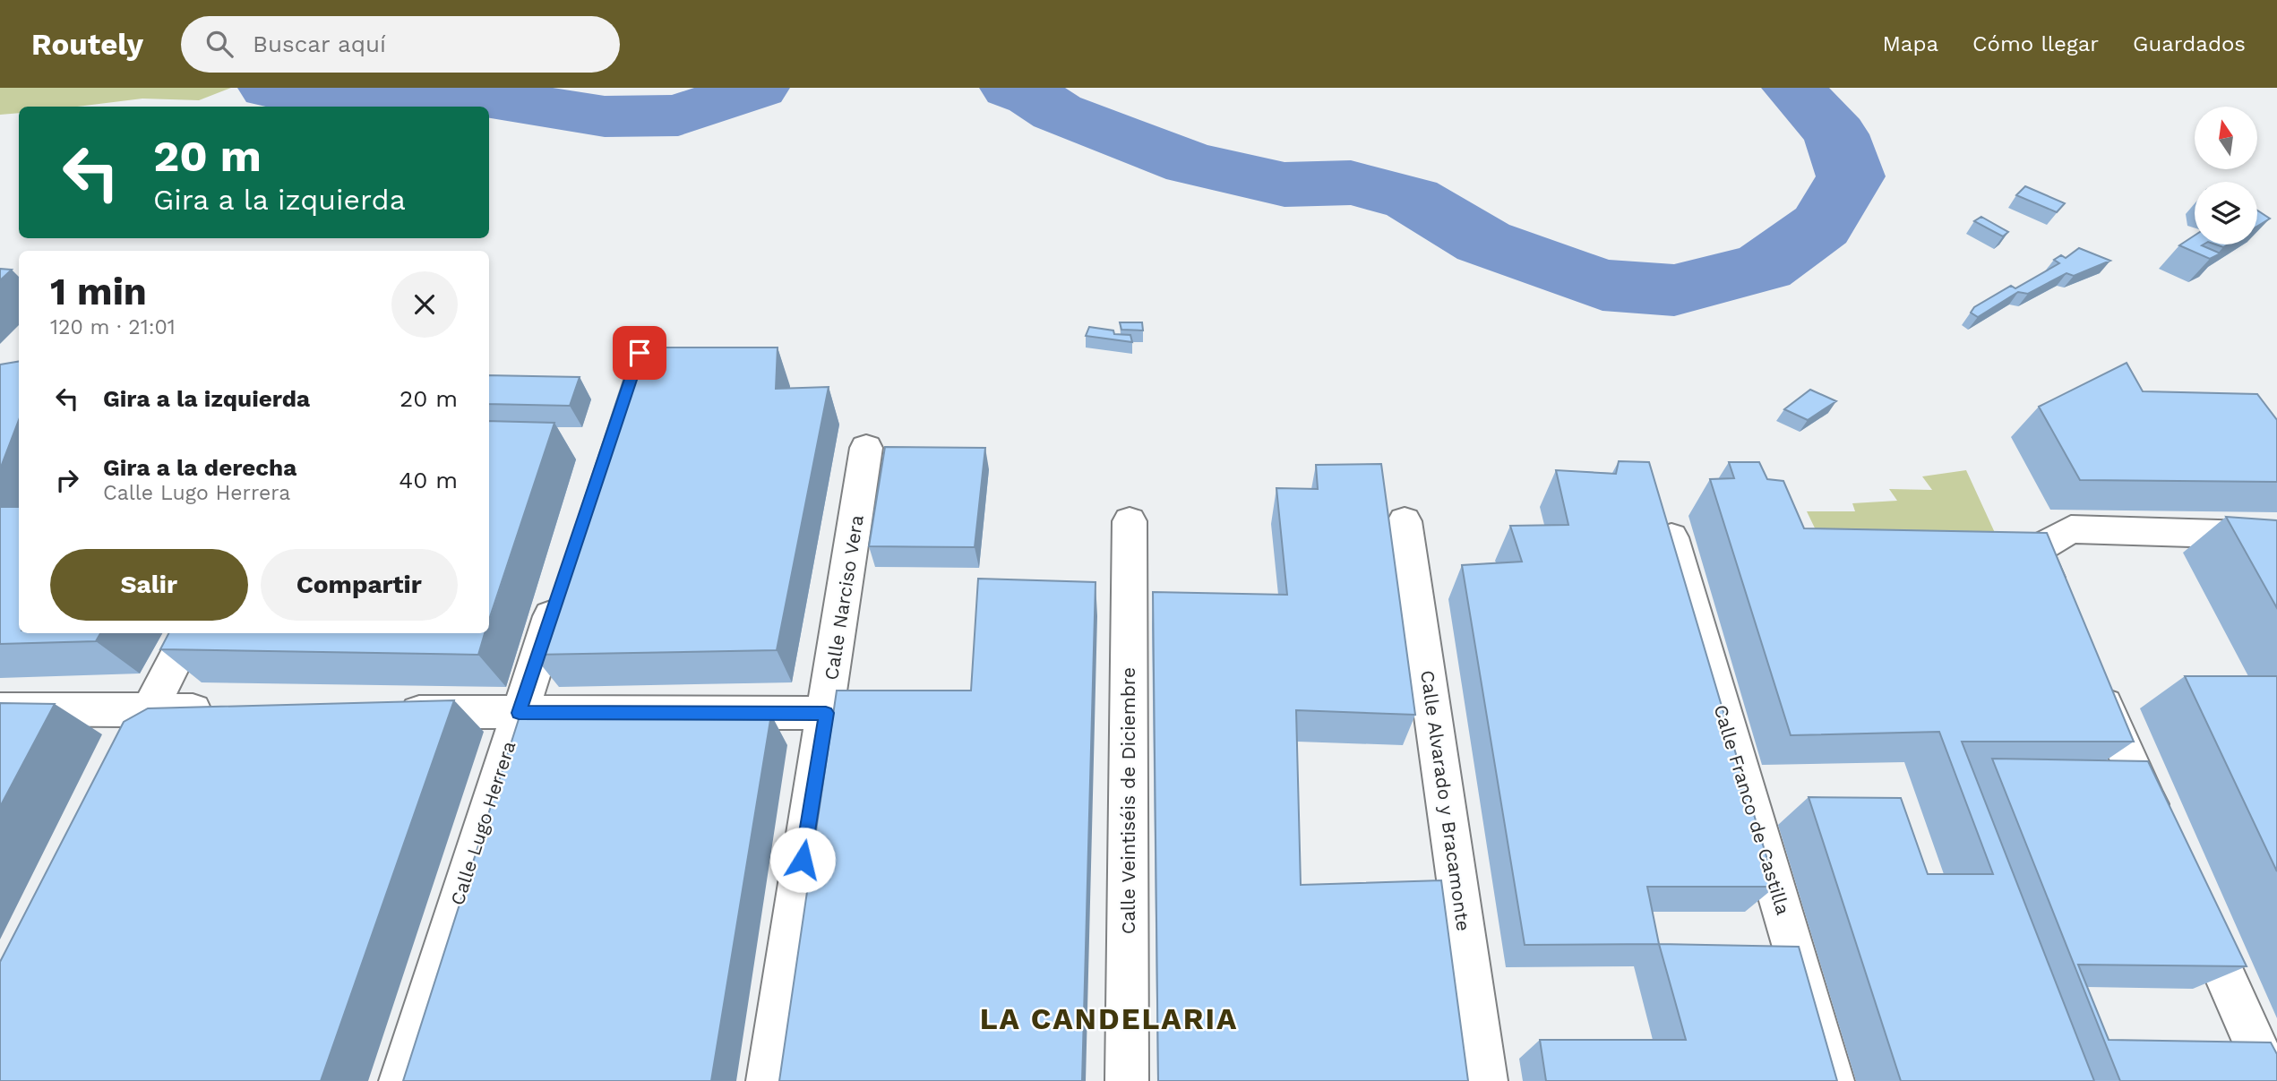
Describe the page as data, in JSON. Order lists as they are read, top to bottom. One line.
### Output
{"streets":{"street":["Calle Narciso Vera","Calle Veintiséis de Diciembre","Calle Alvarado y Bracamonte","Calle Franco de Castilla","Calle Lugo Herrera"]},"districts":["LA CANDELARIA"],"north":"top","page":{"header":"Routely","search":"Buscar aquí","nav":["Mapa","Cómo llegar","Guardados"],"turn":["20 m","Gira a la izquierda"],"heading":["1 min","120 m · 21:01"],"list":[{"name":"Gira a la izquierda","value":"20 m"},{"name":"Gira a la derecha","note":"Calle Lugo Herrera","value":"40 m"}],"buttons":["Salir","Compartir"]}}
